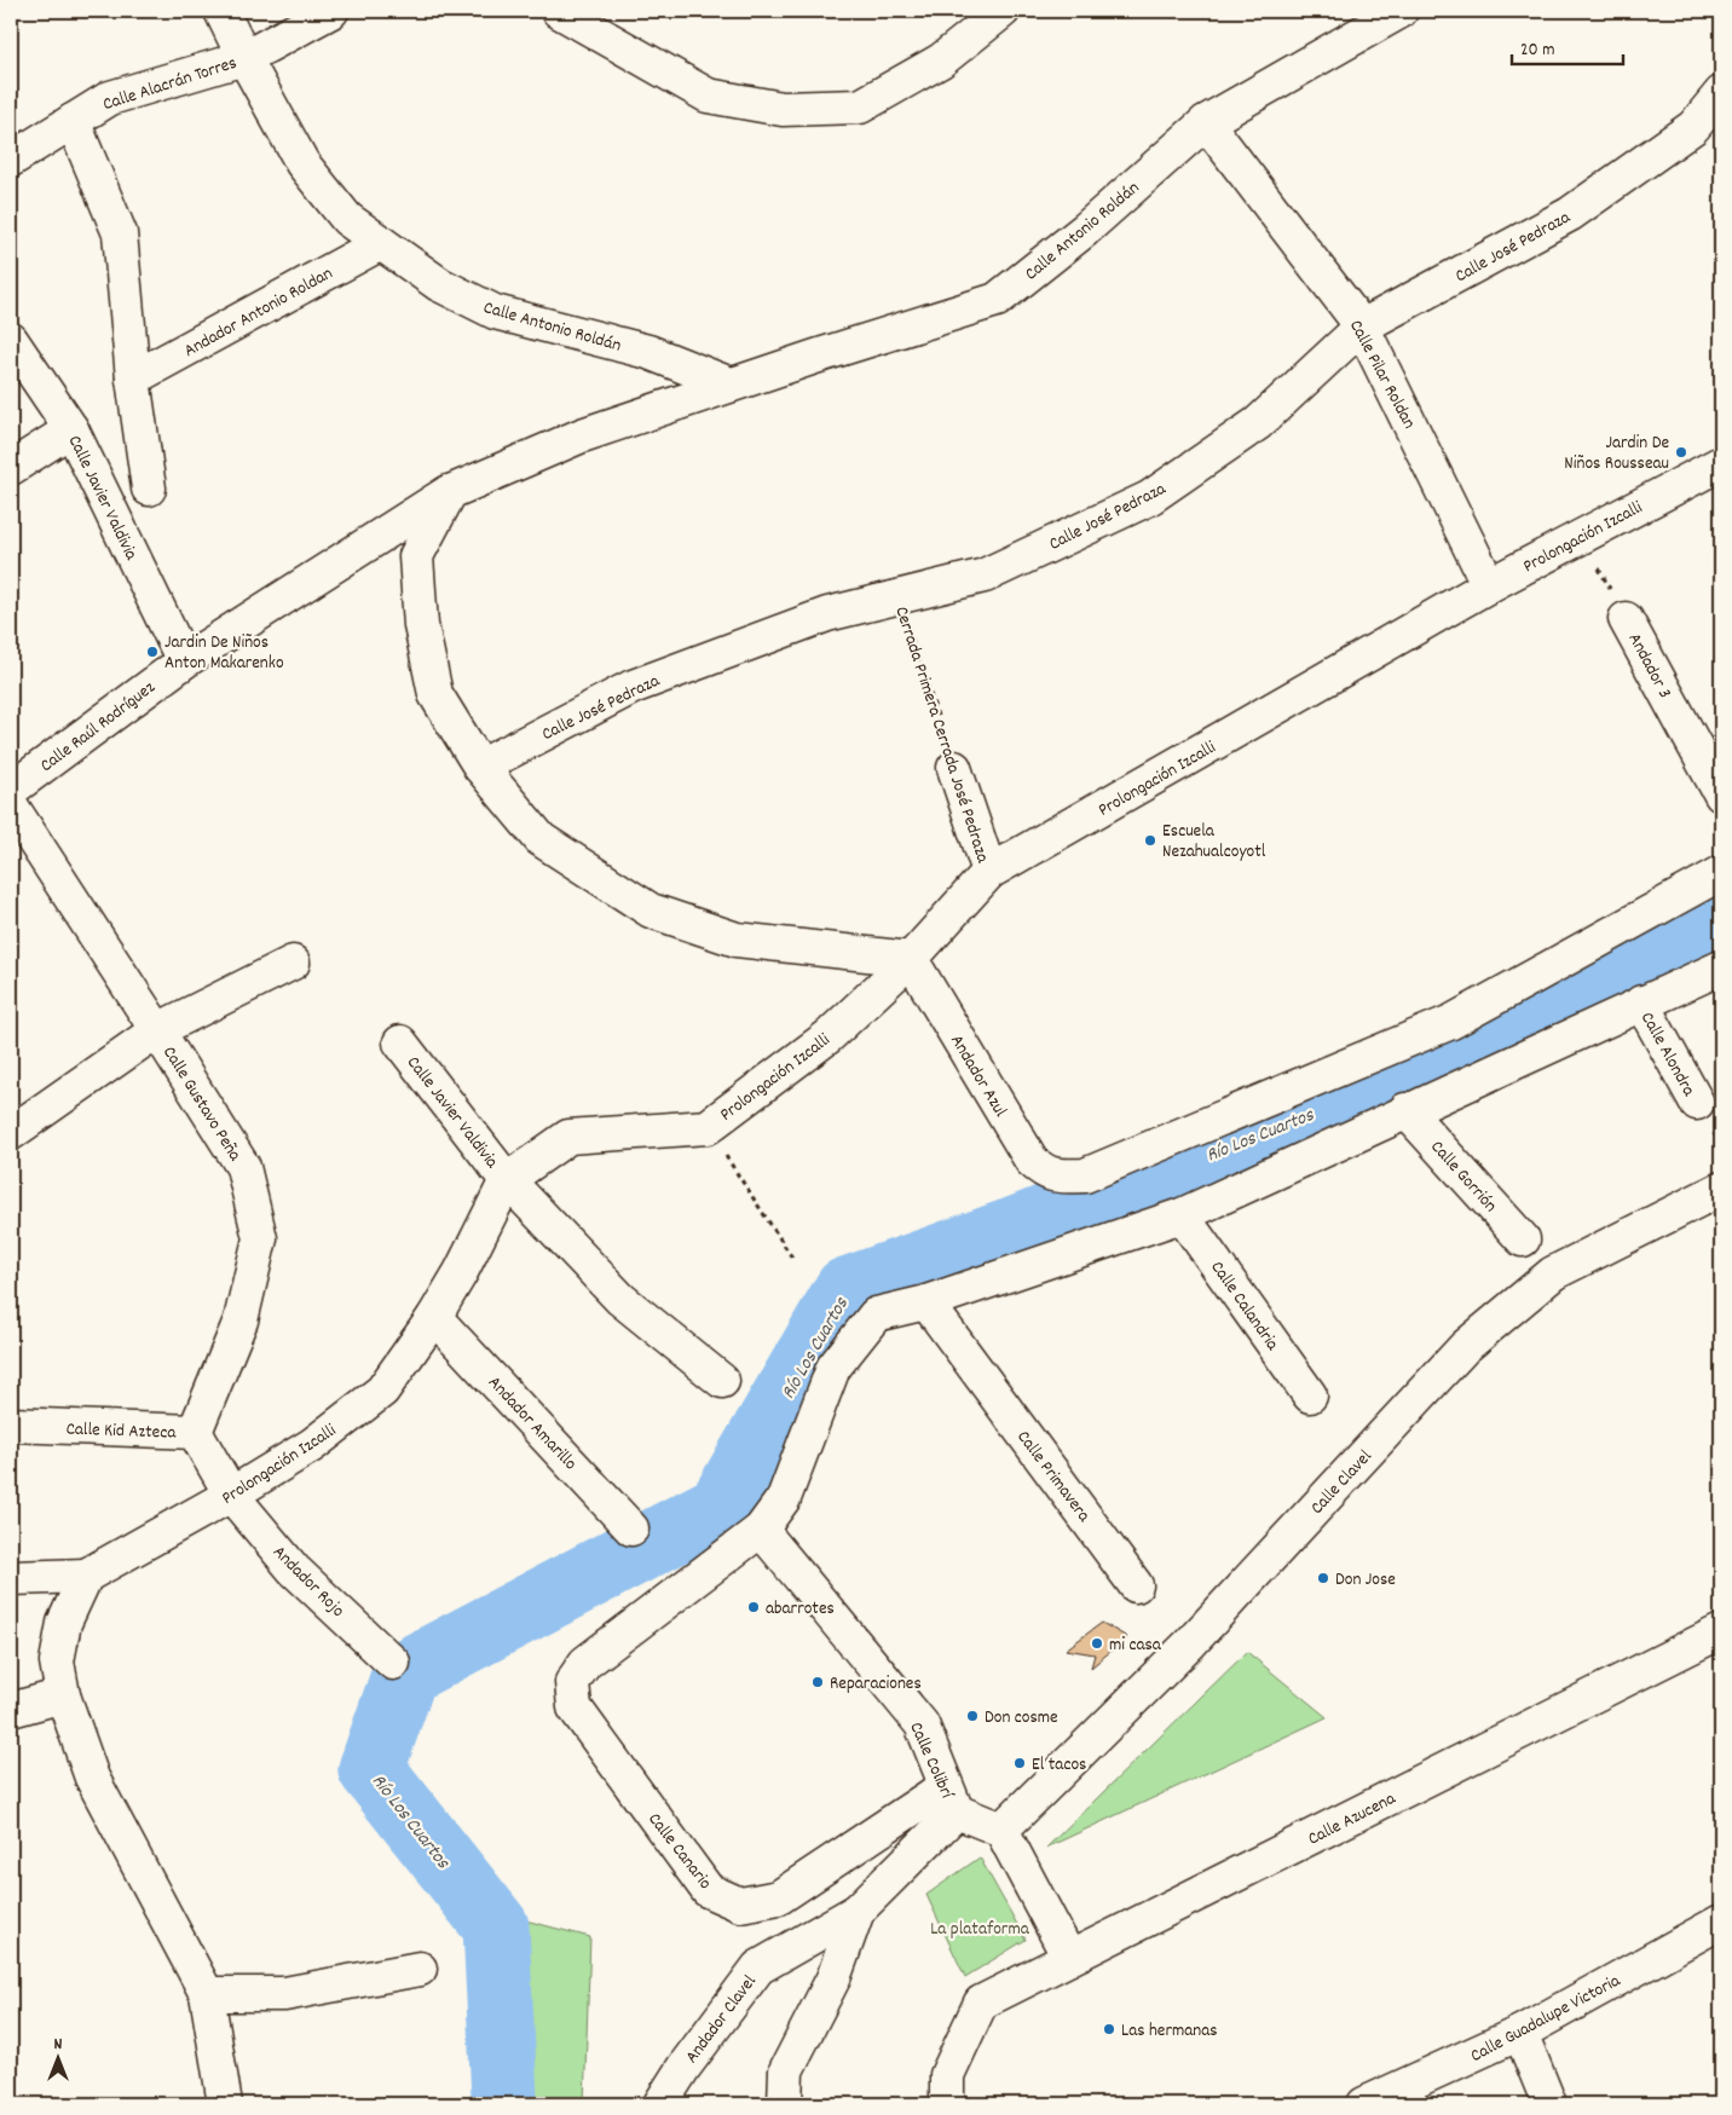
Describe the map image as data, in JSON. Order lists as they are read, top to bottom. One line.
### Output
{"streets":{"street":["Calle Alacrán Torres","Calle Antonio Roldán","Calle José Pedraza","Andador Antonio Roldan","Calle Pilar Roldan","Calle Javier Valdivia","Prolongación Izcalli","Andador 3","Calle Raúl Rodríguez","Cerrada Primera Cerrada José Pedraza","Calle Alondra","Andador Azul","Calle Gustavo Peña","Calle Gorrión","Calle Calandria","Andador Amarillo","Calle Kid Azteca","Calle Primavera","Calle Clavel","Andador Rojo","Calle Colibrí","Calle Azucena","Calle Canario","Calle Guadalupe Victoria","Andador Clavel"]},"crossings":[["Calle Alacrán Torres","Calle Antonio Roldán"],["Calle Antonio Roldán","Andador Antonio Roldan"],["Calle Antonio Roldán","Calle Pilar Roldan"],["Calle Antonio Roldán","Calle Javier Valdivia"],["Calle Antonio Roldán","Calle Raúl Rodríguez"],["Calle José Pedraza","Calle Pilar Roldan"],["Calle José Pedraza","Cerrada Primera Cerrada José Pedraza"],["Calle Pilar Roldan","Prolongación Izcalli"],["Calle Javier Valdivia","Prolongación Izcalli"],["Calle Javier Valdivia","Calle Raúl Rodríguez"],["Prolongación Izcalli","Andador 3"],["Prolongación Izcalli","Cerrada Primera Cerrada José Pedraza"],["Prolongación Izcalli","Andador Azul"],["Prolongación Izcalli","Andador Amarillo"],["Prolongación Izcalli","Calle Kid Azteca"],["Prolongación Izcalli","Andador Rojo"],["Calle Gustavo Peña","Calle Kid Azteca"],["Calle Kid Azteca","Andador Rojo"],["Calle Clavel","Calle Colibrí"],["Calle Colibrí","Calle Canario"],["Calle Colibrí","Andador Clavel"],["Calle Canario","Andador Clavel"]],"water":["Río Los Cuartos"],"parks":["La plataforma"],"places":["Jardin De Niños Rousseau","Jardin De Niños Anton Makarenko","Escuela Nezahualcoyotl","Don Jose","abarrotes","mi casa","Reparaciones","Don cosme","El tacos","Las hermanas"],"scale_bar":"20 m","north":"top"}
